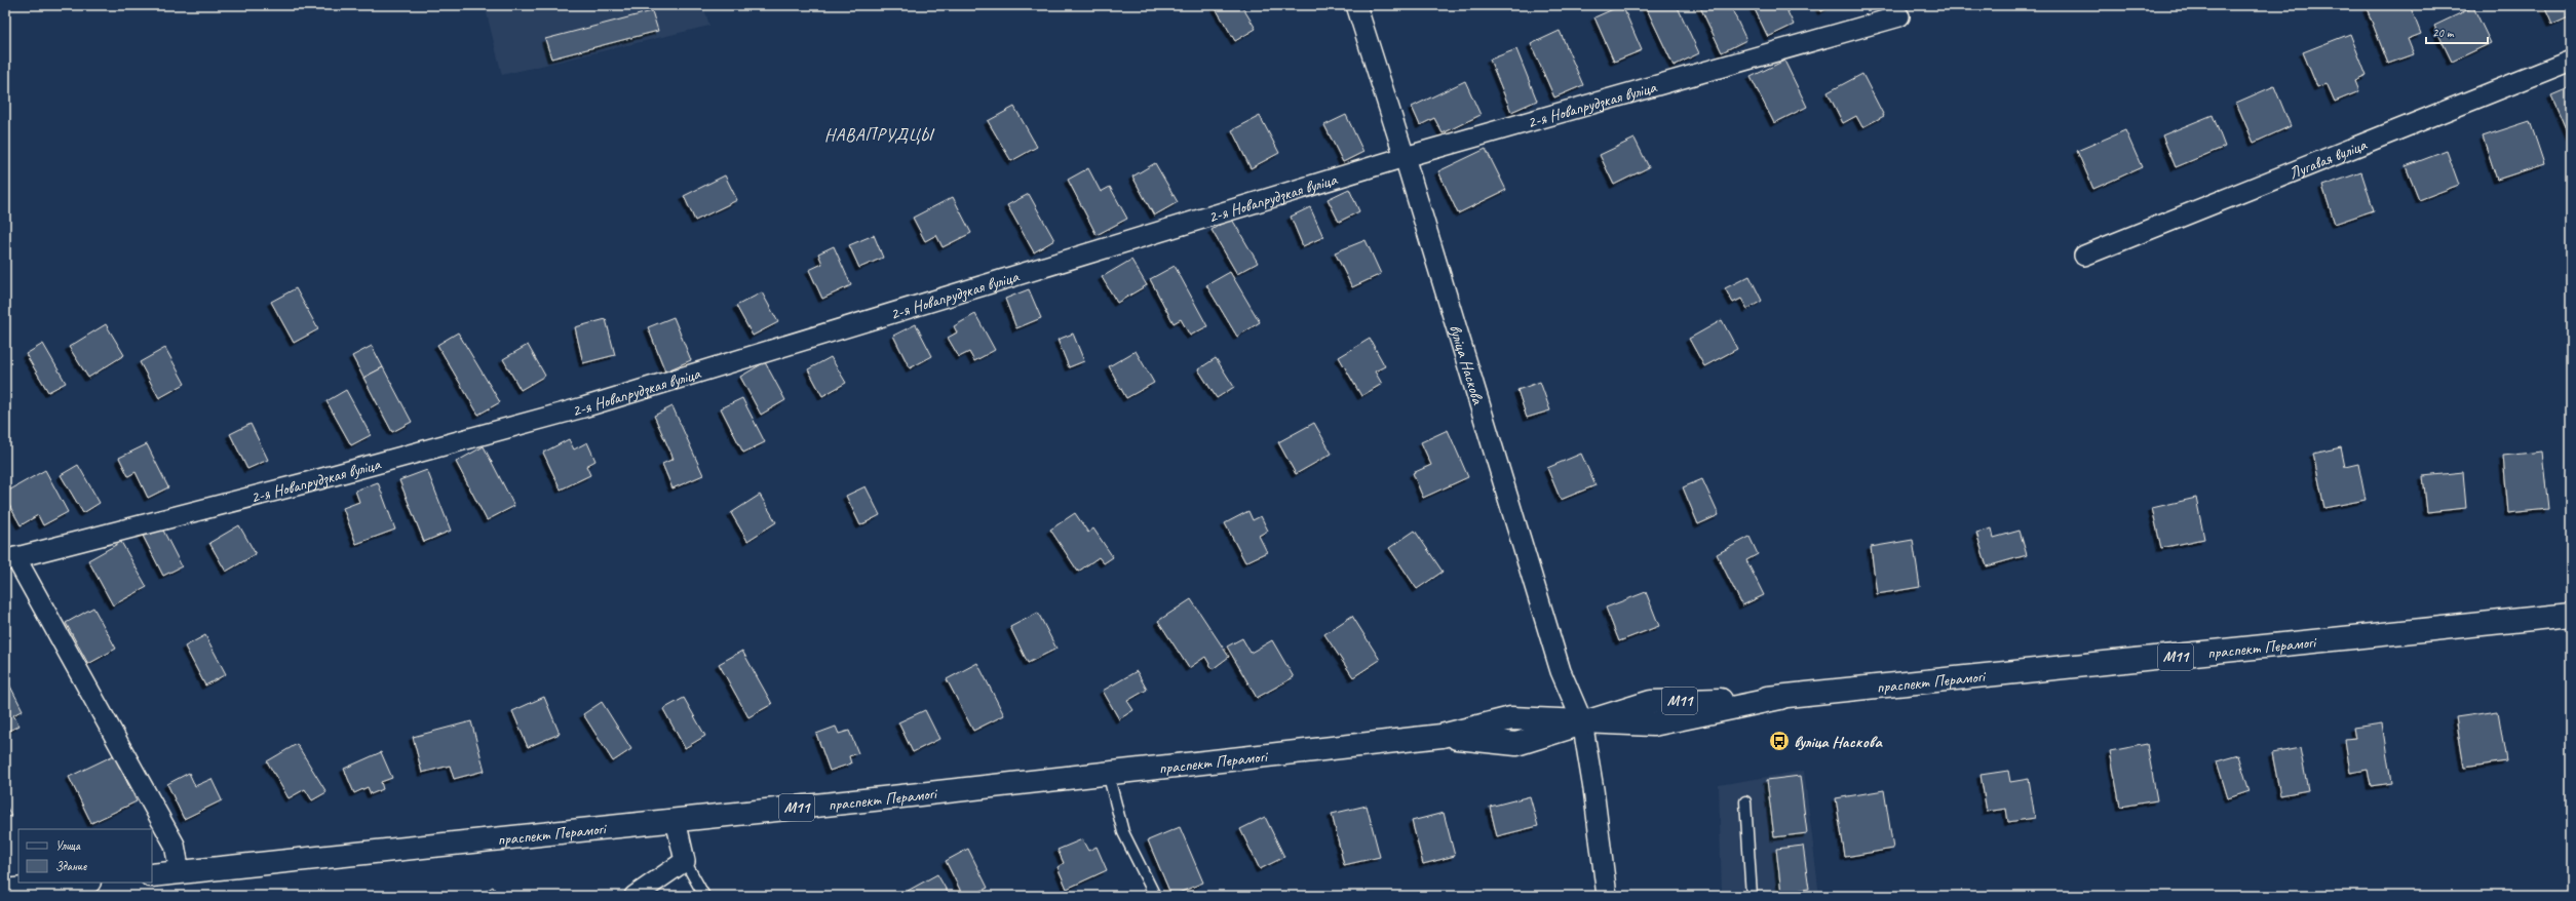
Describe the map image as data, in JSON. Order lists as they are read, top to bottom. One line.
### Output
{"streets":{"main road":["праспект Перамогі","М11"],"street":["2-я Новапрудзкая вуліца","Лугавая вуліца","вуліца Наскова"]},"crossings":[["2-я Новапрудзкая вуліца","вуліца Наскова"],["вуліца Наскова","праспект Перамогі"]],"districts":["НАВАПРУДЦЫ"],"places":{"bus stop":["вуліца Наскова"]},"legend":["Улица","Здание"],"scale_bar":"20 m"}
